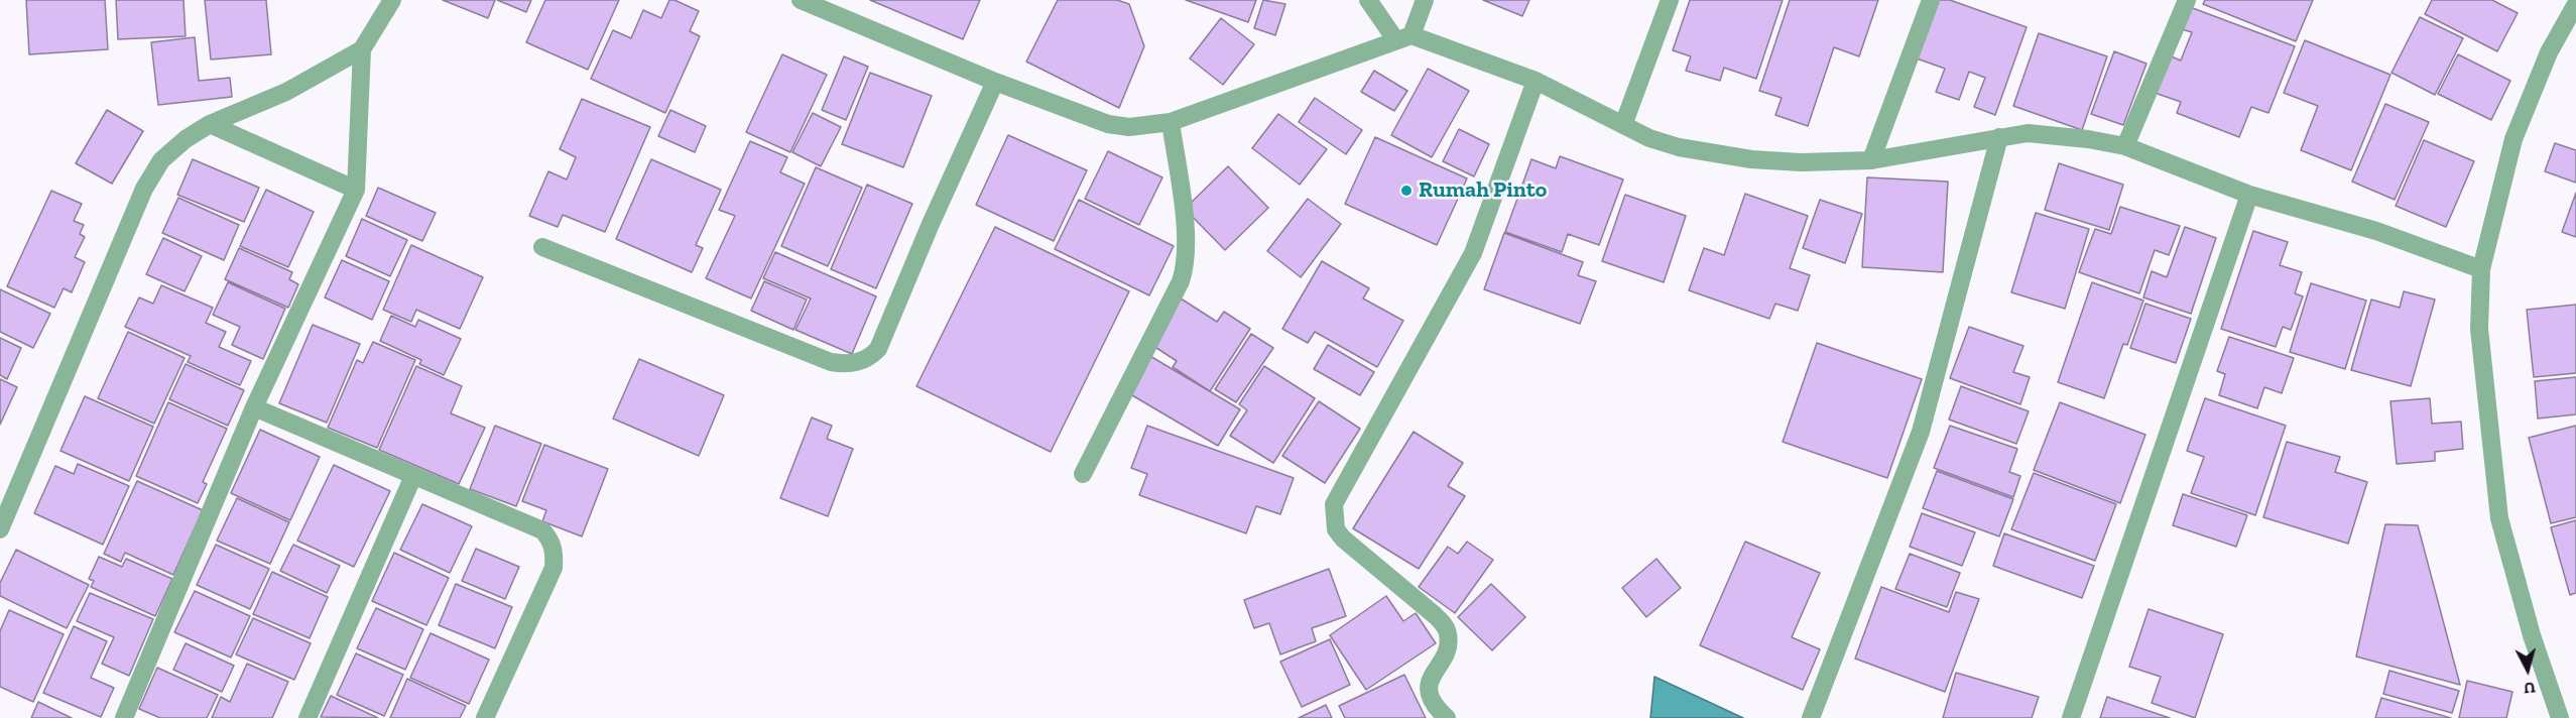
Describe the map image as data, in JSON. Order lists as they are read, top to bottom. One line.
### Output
{"places":["Rumah Pinto"],"north":"bottom"}
